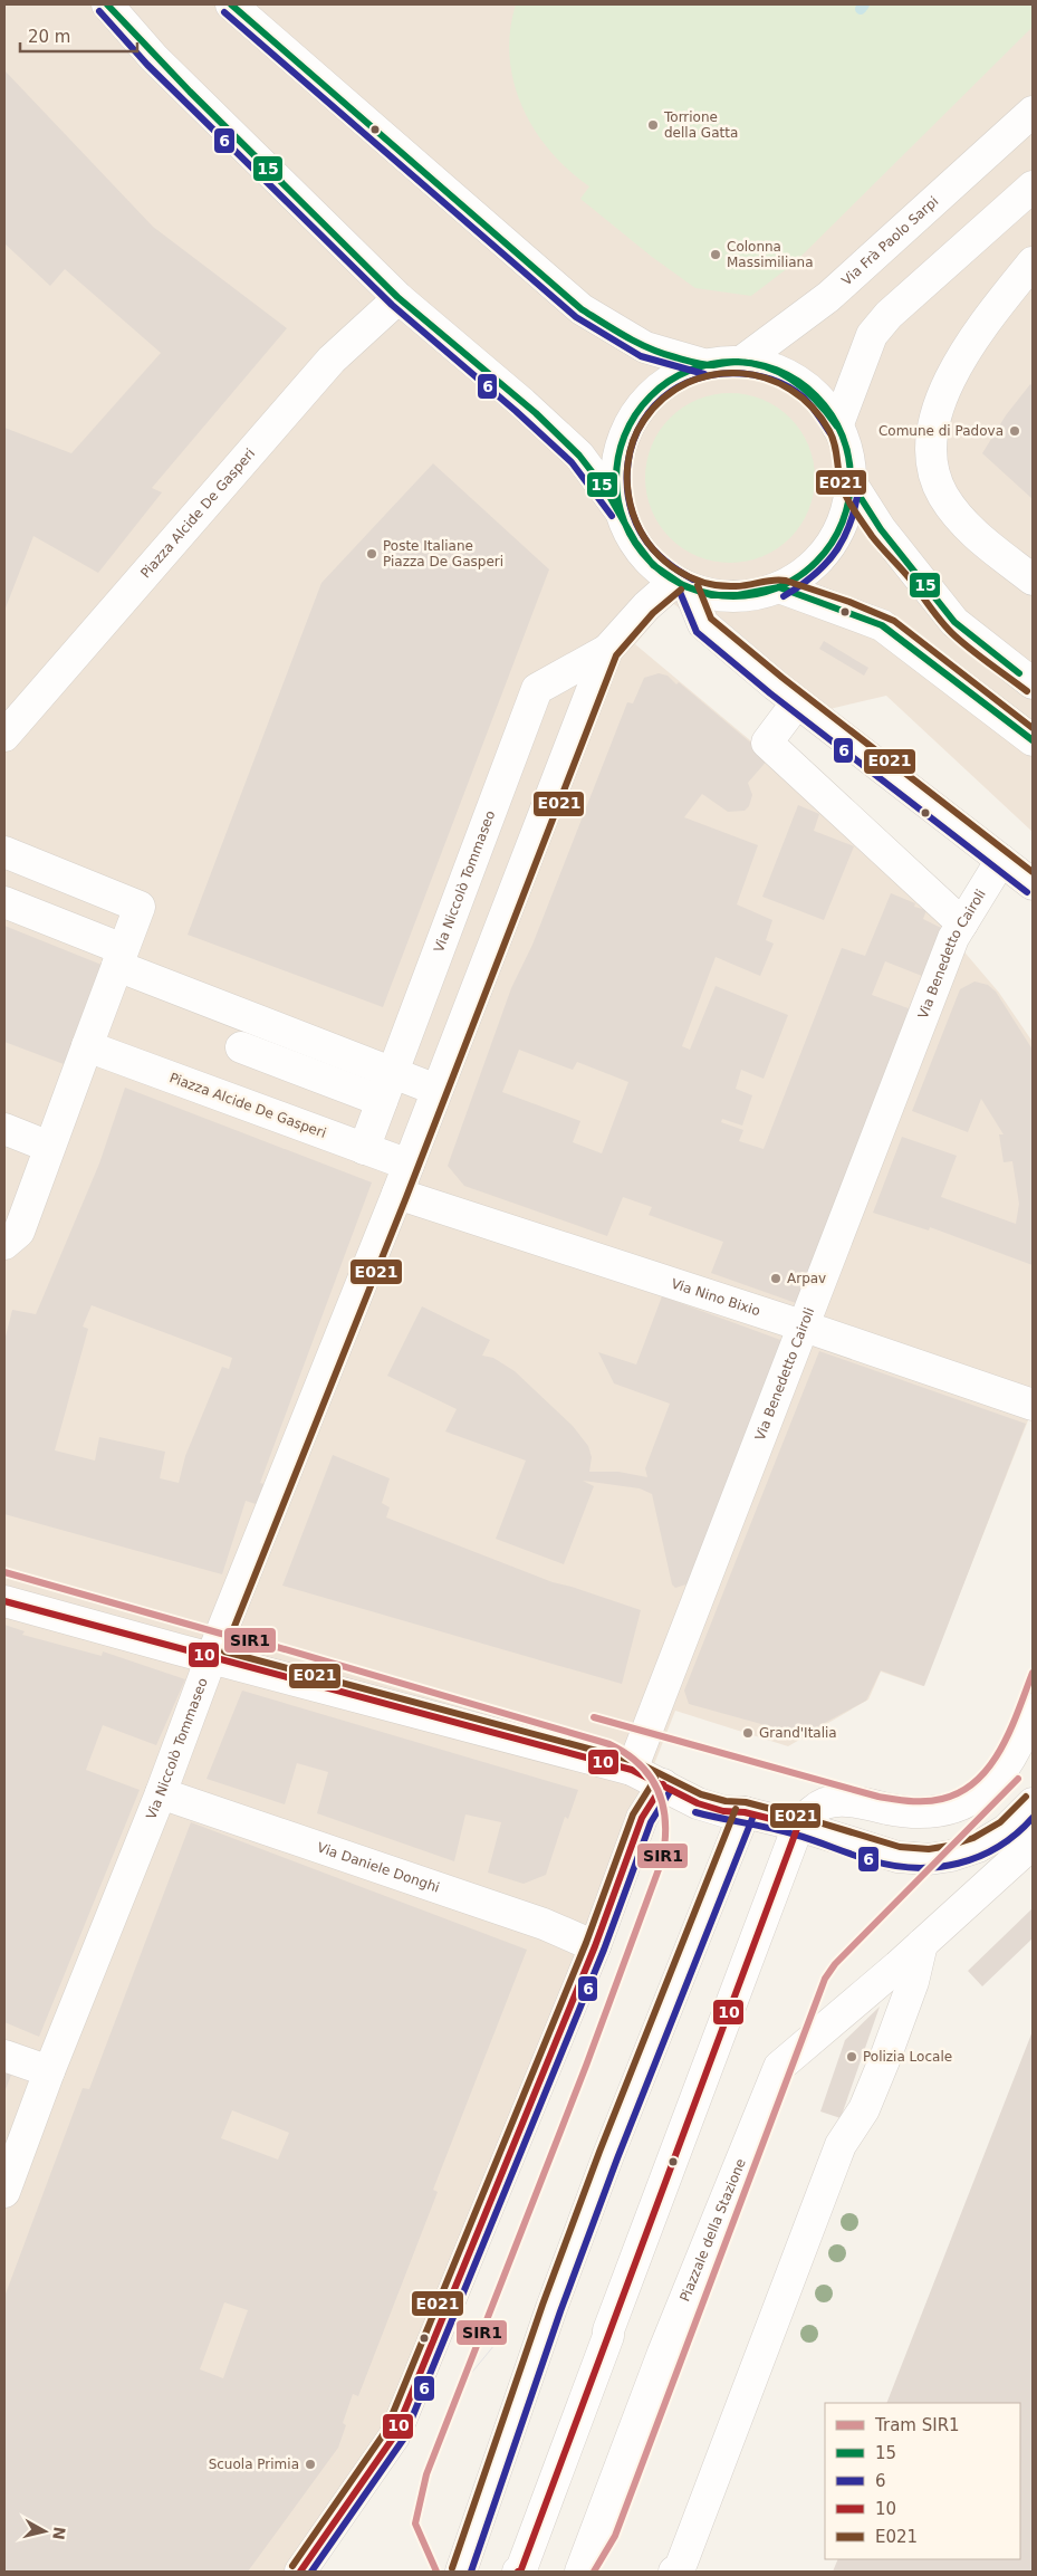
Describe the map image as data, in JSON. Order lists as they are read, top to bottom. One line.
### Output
{"streets":{"street":["Via Frà Paolo Sarpi","Piazza Alcide De Gasperi","Via Niccolò Tommaseo","Via Benedetto Cairoli","Via Nino Bixio","Via Daniele Donghi","Piazzale della Stazione"]},"crossings":[["Piazza Alcide De Gasperi","Via Niccolò Tommaseo"],["Via Niccolò Tommaseo","Via Nino Bixio"],["Via Niccolò Tommaseo","Via Daniele Donghi"],["Via Benedetto Cairoli","Via Nino Bixio"]],"places":["Torrione della Gatta","Colonna Massimiliana","Comune di Padova","Poste Italiane Piazza De Gasperi","Arpav","Grand'Italia","Polizia Locale","Scuola Primia"],"lines":["transit line 15","transit line 6","transit line E021","tram line SIR1","transit line 10"],"legend":["Tram SIR1","15","6","10","E021"],"scale_bar":"20 m","north":"right"}
